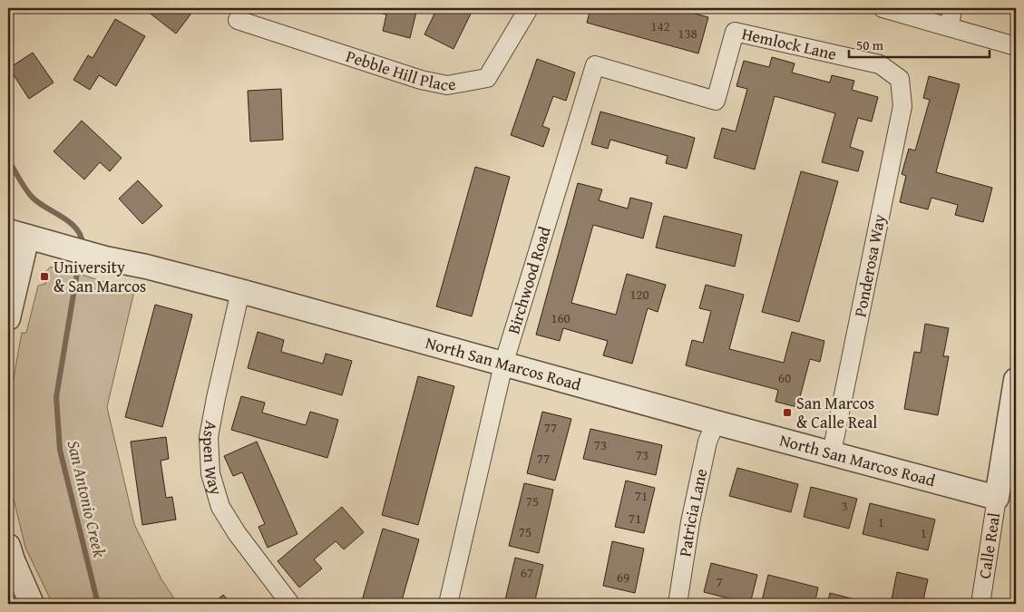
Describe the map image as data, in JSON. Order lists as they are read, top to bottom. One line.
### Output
{"streets":{"street":["Hemlock Lane","Pebble Hill Place","Ponderosa Way","Birchwood Road","North San Marcos Road","Aspen Way","Patricia Lane","Calle Real"]},"crossings":[["Hemlock Lane","Ponderosa Way"],["Hemlock Lane","Birchwood Road"],["Ponderosa Way","North San Marcos Road"],["Birchwood Road","North San Marcos Road"],["North San Marcos Road","Aspen Way"],["North San Marcos Road","Patricia Lane"],["North San Marcos Road","Calle Real"]],"water":["San Antonio Creek"],"places":{"transit":["University & San Marcos","San Marcos & Calle Real"]},"house_numbers":["142","138","120","160","60","77","73","73","77","71","75","3","71","1","75","1","67","69","7"],"scale_bar":"50 m"}
